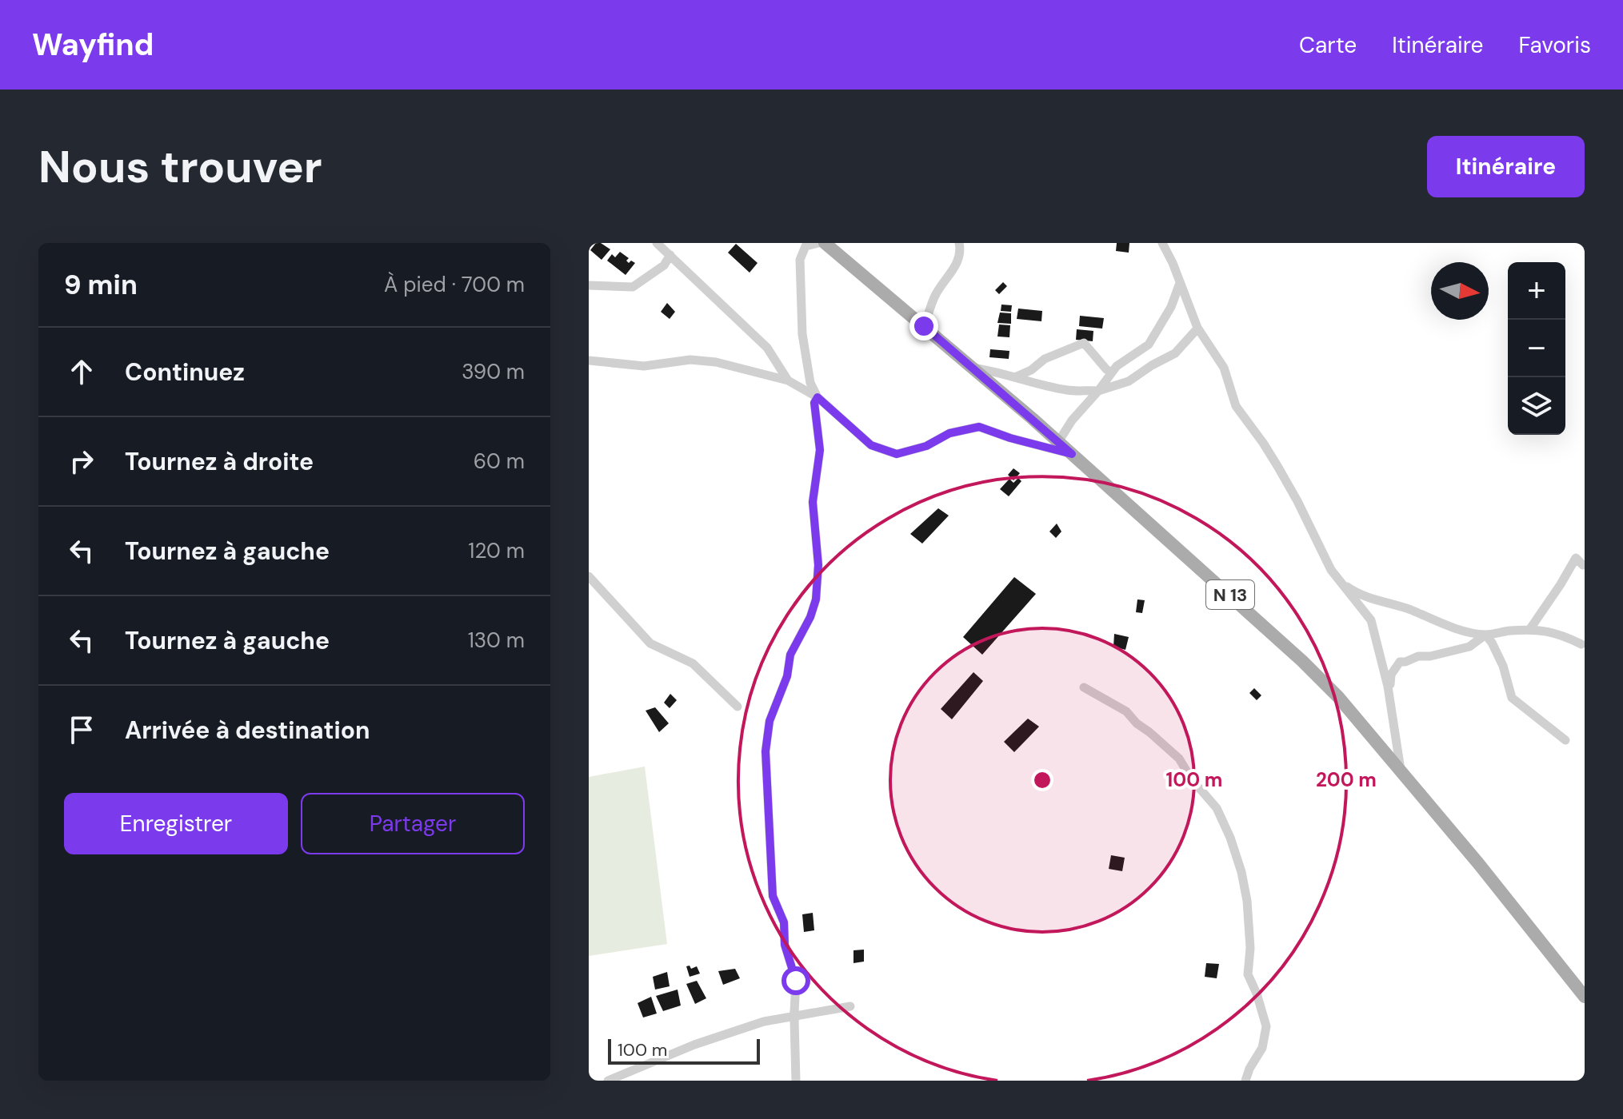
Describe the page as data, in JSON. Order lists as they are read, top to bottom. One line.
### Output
{"streets":{"main road":["N 13"]},"scale_bar":"100 m","north":"right","page":{"header":"Wayfind","nav":["Carte","Itinéraire","Favoris"],"buttons":["Itinéraire",["Enregistrer","Partager"]],"title":"Nous trouver","heading":["9 min","À pied · 700 m"],"map_buttons":["+","−"],"list":[["Continuez","390 m"],["Tournez à droite","60 m"],["Tournez à gauche","120 m"],["Tournez à gauche","130 m"],"Arrivée à destination"],"scale":"100 m"},"rings":["100 m","200 m"]}
